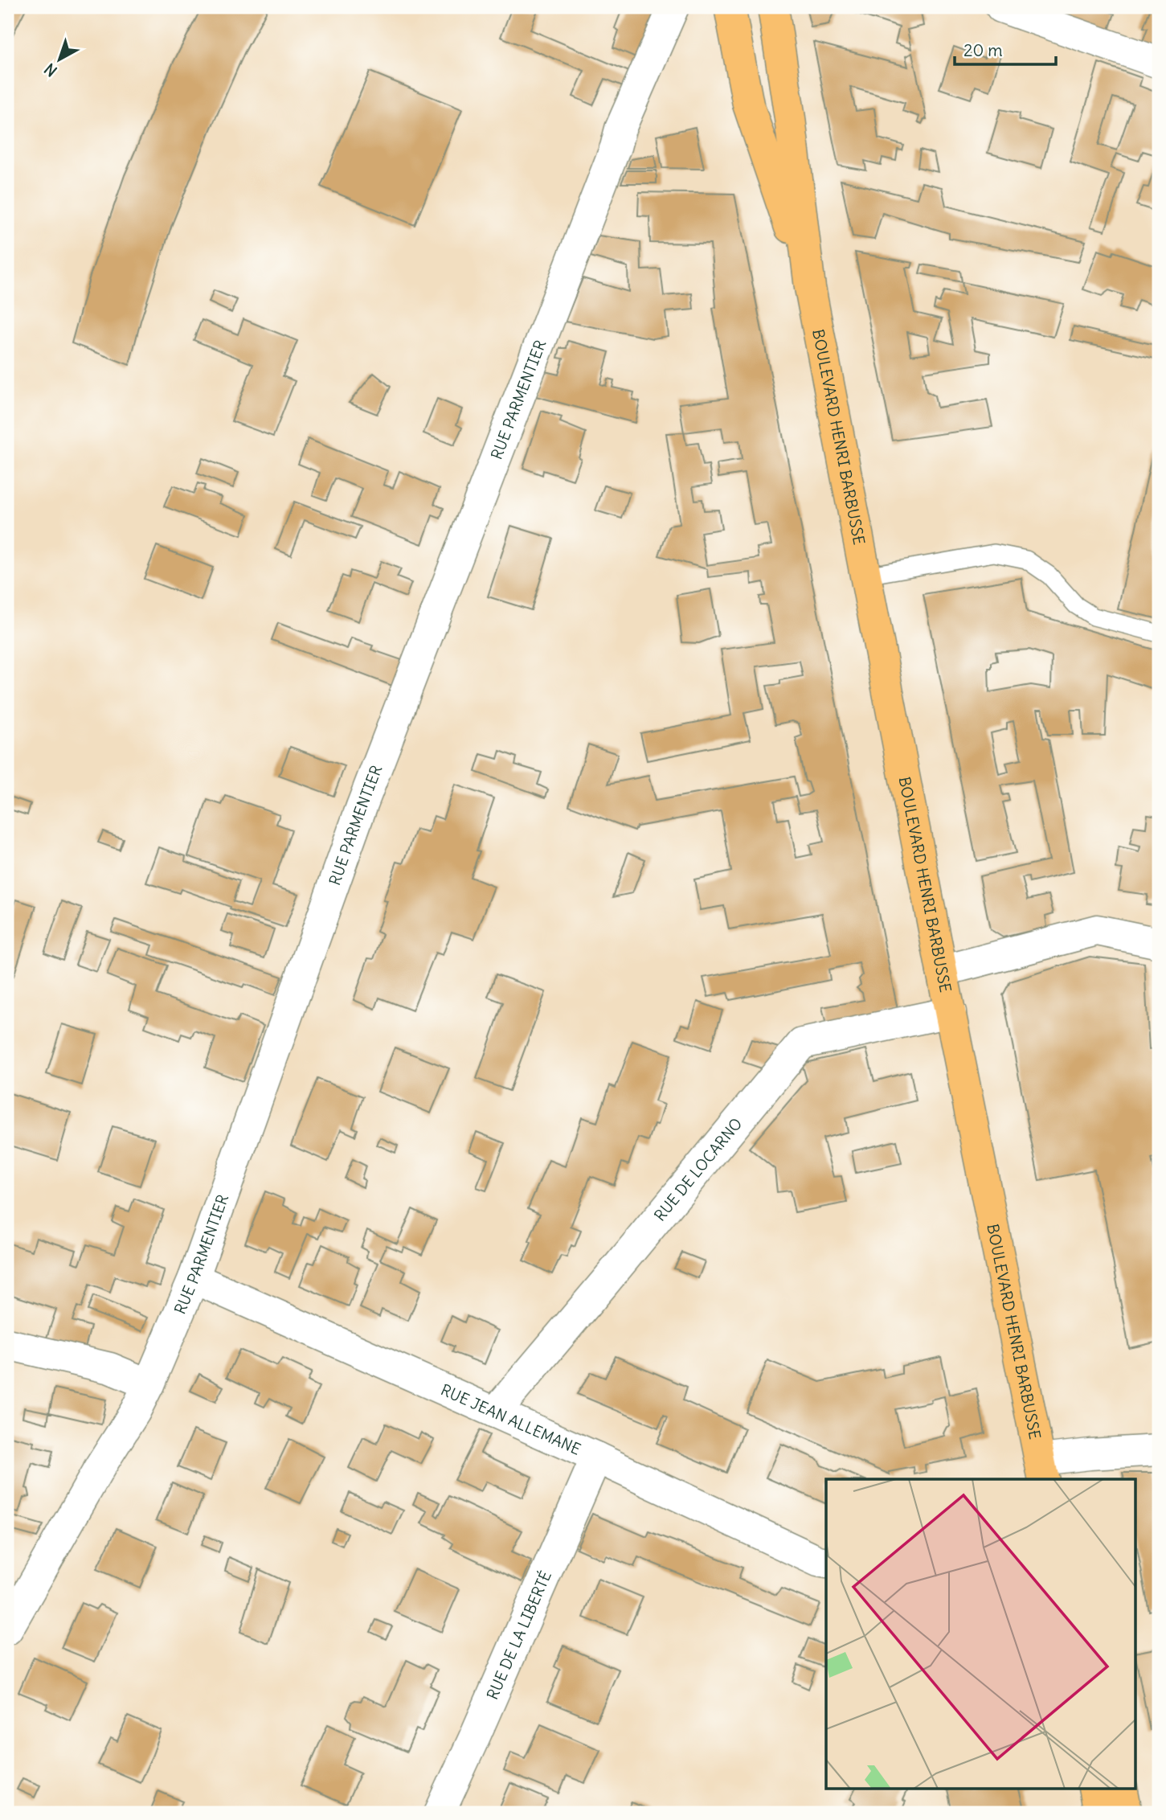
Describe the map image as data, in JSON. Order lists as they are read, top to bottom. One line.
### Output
{"streets":{"main road":["BOULEVARD HENRI BARBUSSE"],"street":["RUE PARMENTIER","RUE DE LOCARNO","RUE JEAN ALLEMANE","RUE DE LA LIBERTÉ"]},"crossings":[["RUE PARMENTIER","RUE JEAN ALLEMANE"],["BOULEVARD HENRI BARBUSSE","RUE DE LOCARNO"],["RUE DE LOCARNO","RUE JEAN ALLEMANE"],["RUE JEAN ALLEMANE","RUE DE LA LIBERTÉ"]],"scale_bar":"20 m","north":"bottom left"}
